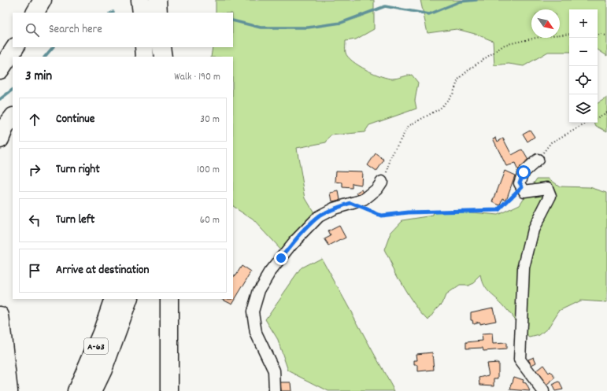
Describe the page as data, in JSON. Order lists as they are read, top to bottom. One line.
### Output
{"streets":{"highway":["A-63"]},"north":"bottom right","page":{"map_buttons":["+","−"],"search":"Search here","heading":["3 min","Walk · 190 m"],"list":[["Continue","30 m"],["Turn right","100 m"],["Turn left","60 m"],"Arrive at destination"]}}
